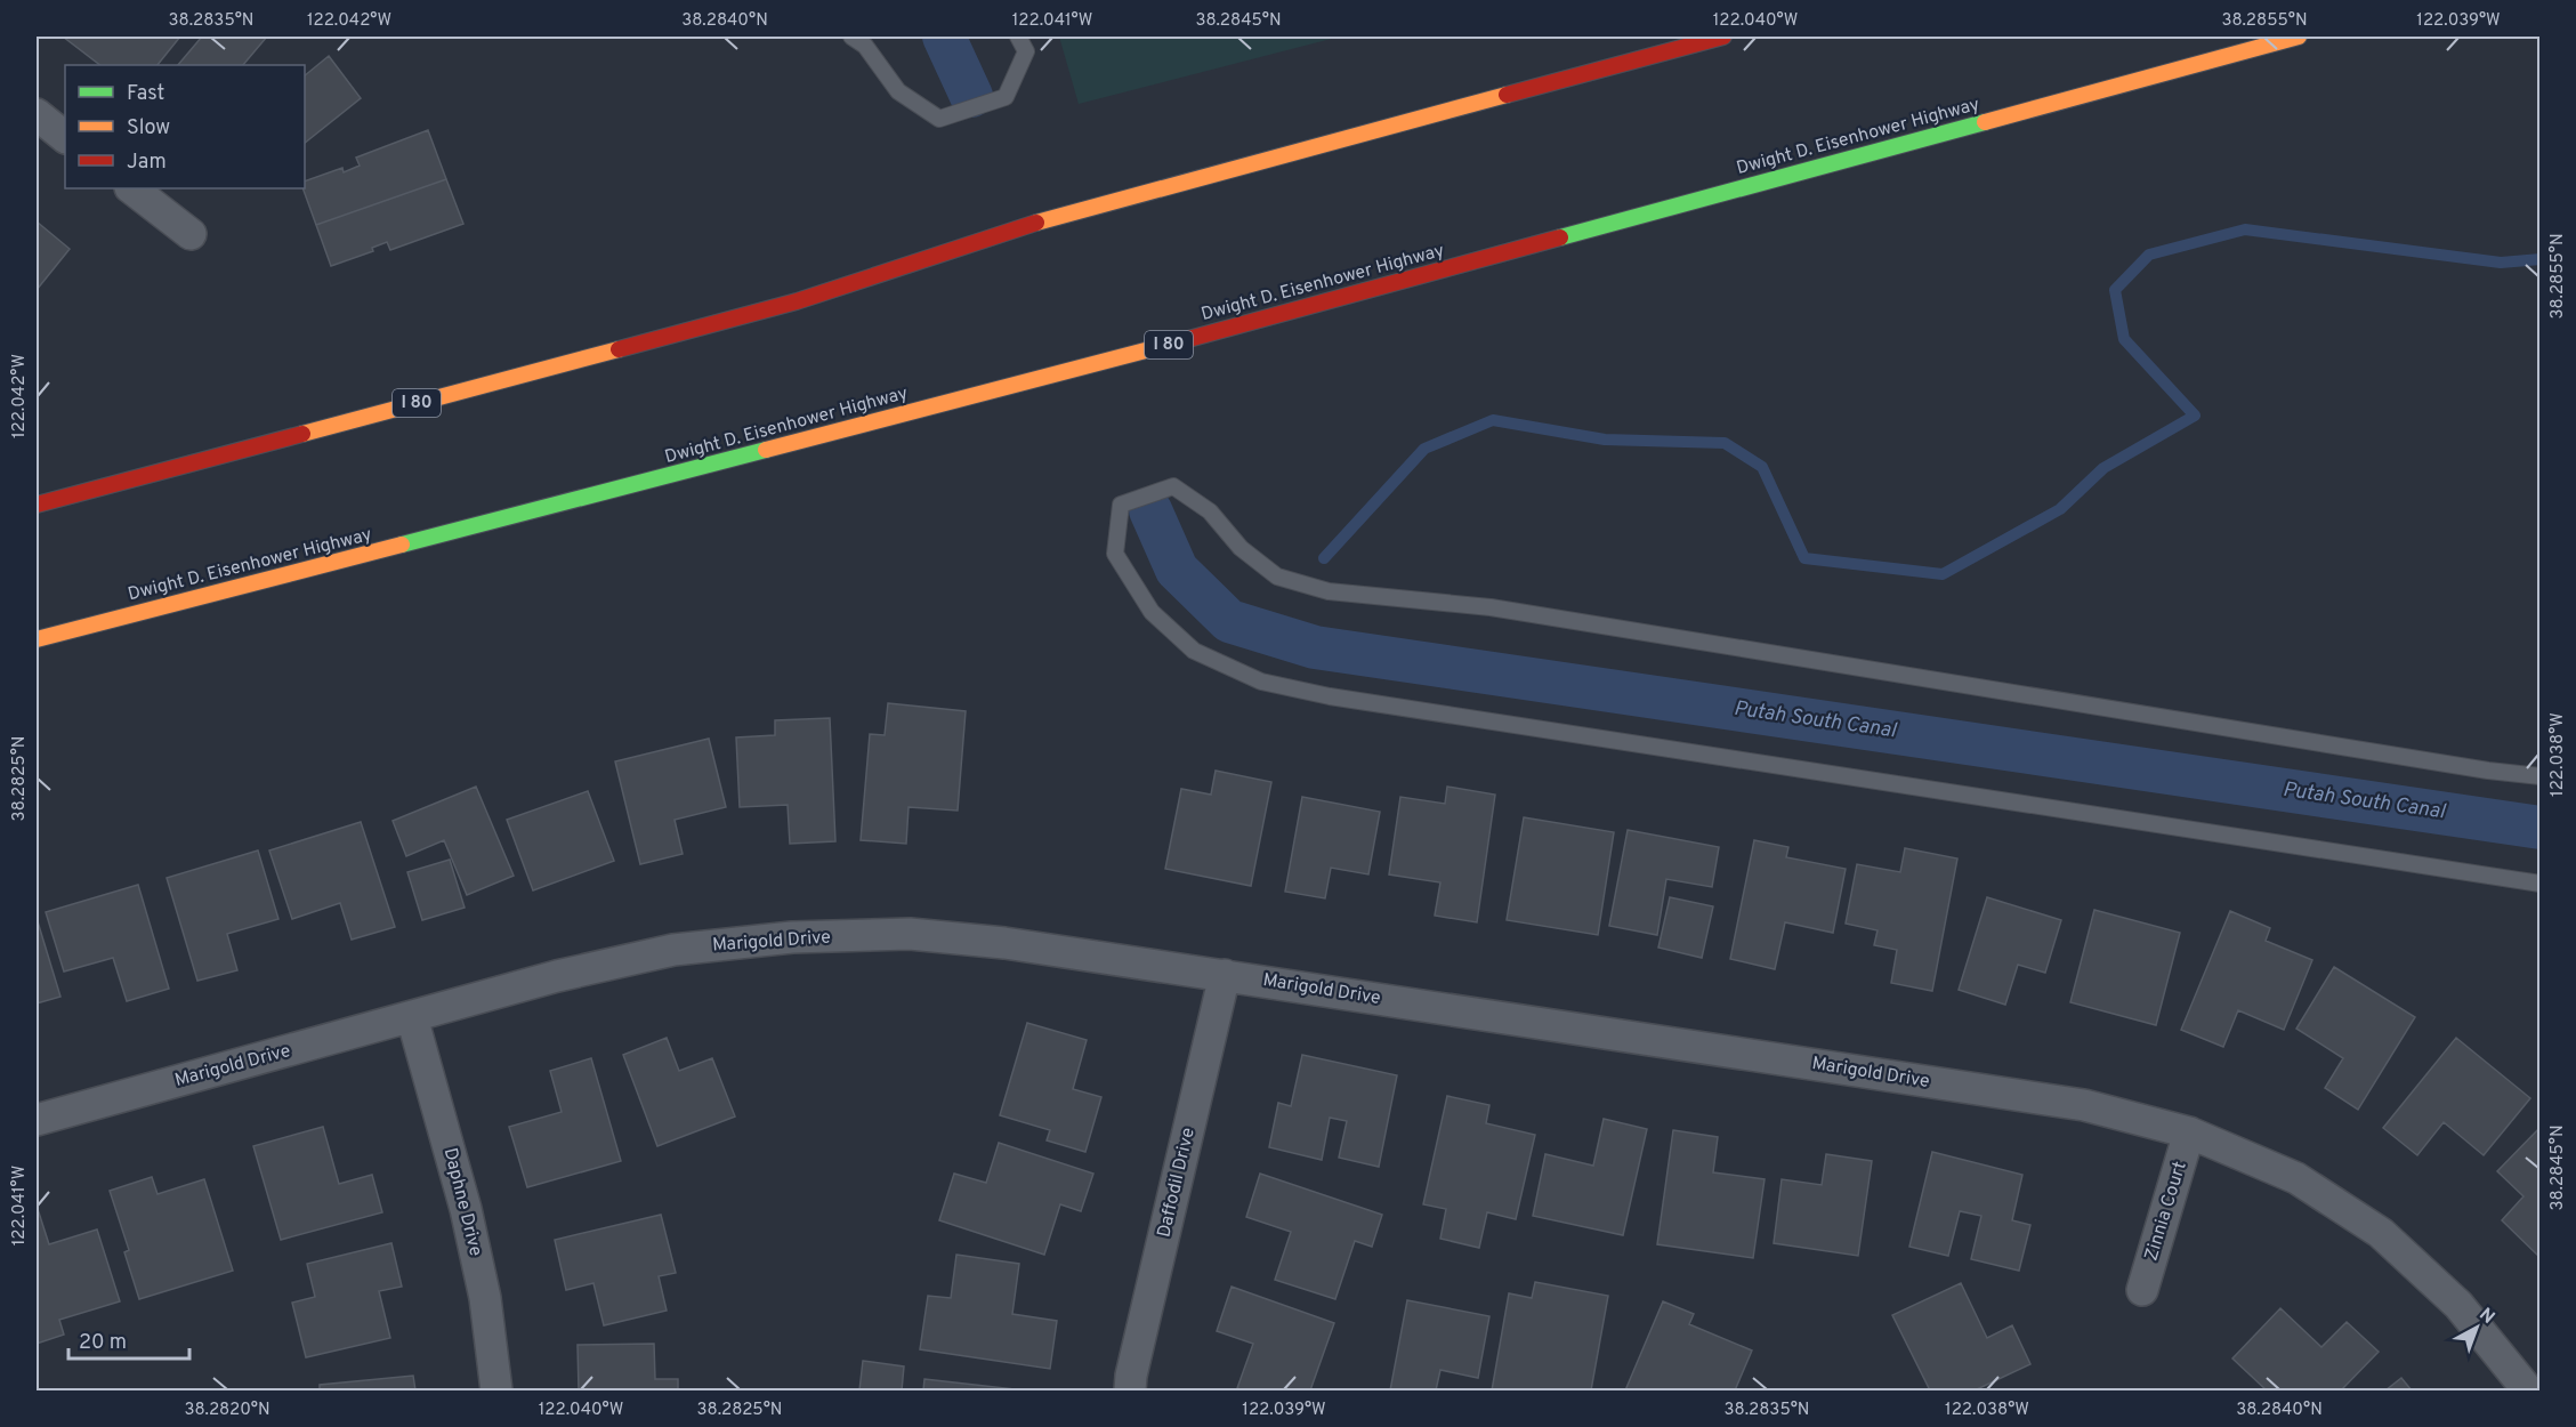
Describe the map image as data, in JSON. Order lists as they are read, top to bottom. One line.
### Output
{"streets":{"highway":["Dwight D. Eisenhower Highway","I 80"],"street":["Marigold Drive","Daffodil Drive","Daphne Drive","Zinnia Court"]},"crossings":[["Marigold Drive","Daffodil Drive"],["Marigold Drive","Daphne Drive"],["Marigold Drive","Zinnia Court"]],"water":["Putah South Canal"],"legend":["Fast","Slow","Jam"],"scale_bar":"20 m","north":"top right","coordinates":["38.2835°N","122.042°W","38.2840°N","122.041°W","38.2845°N","122.040°W","38.2855°N","122.039°W","122.038°W","38.2825°N","38.2820°N"]}
